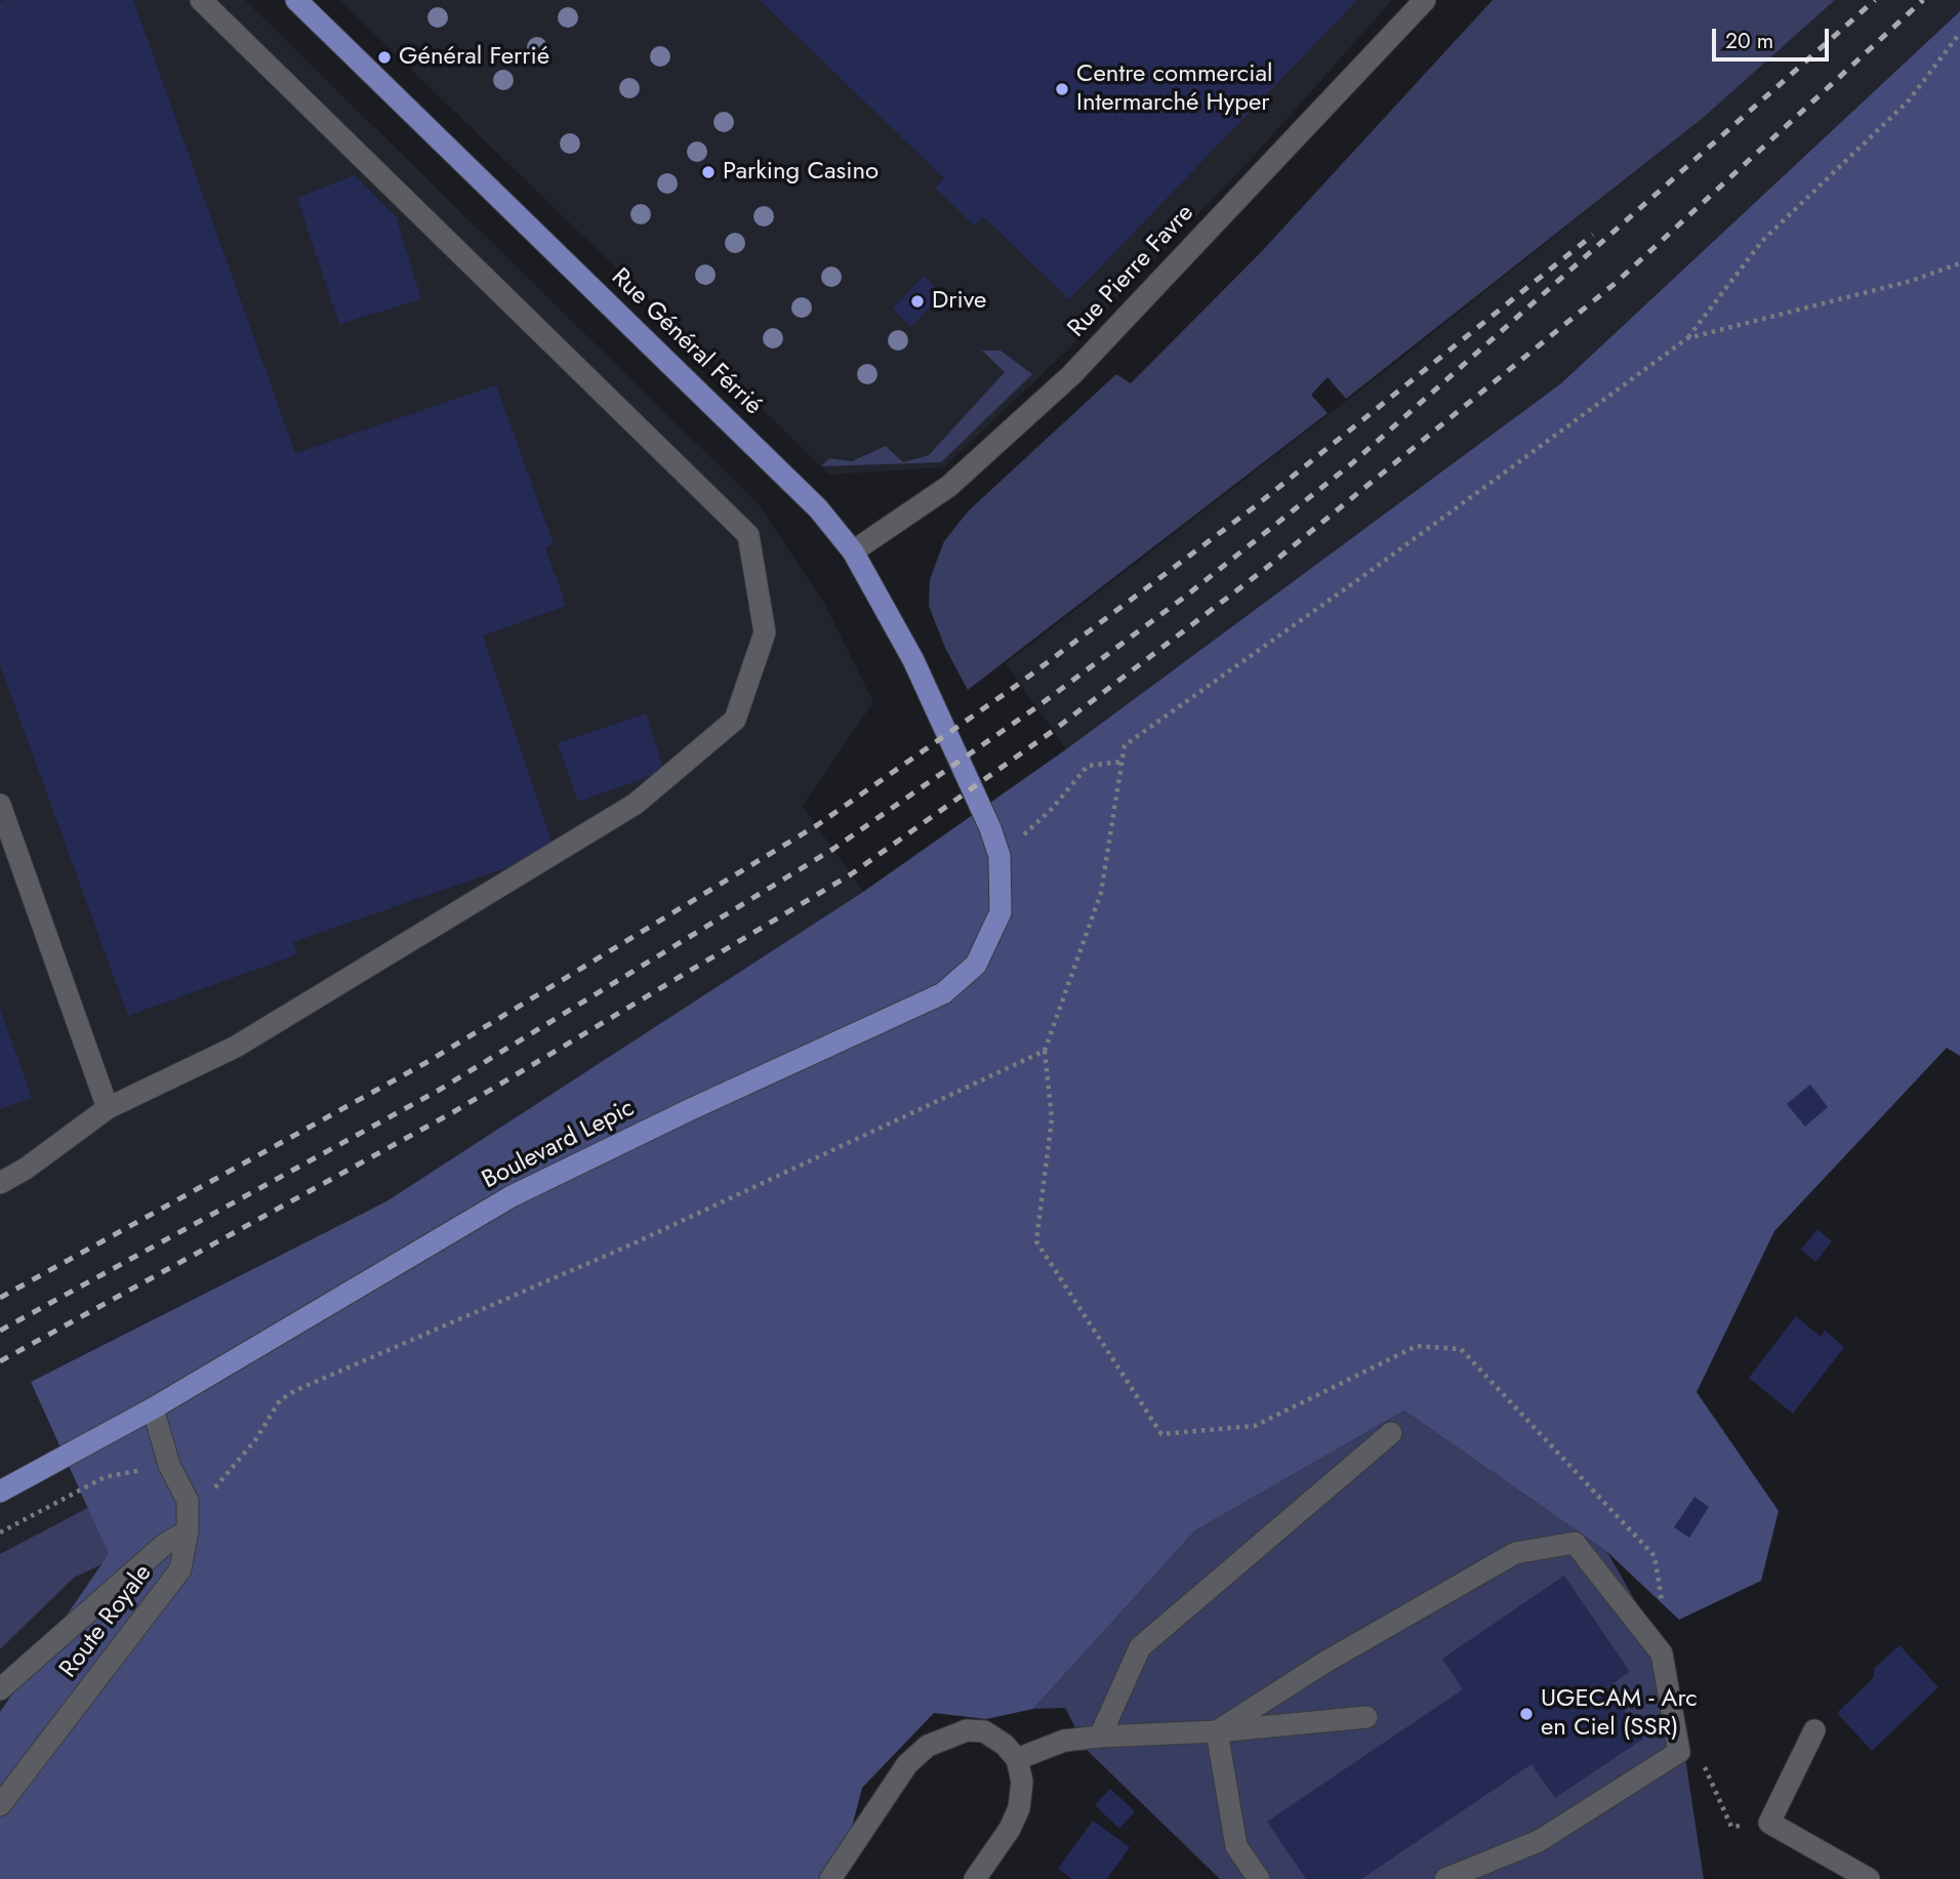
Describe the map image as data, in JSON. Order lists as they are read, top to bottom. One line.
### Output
{"streets":{"main road":["Rue Général Férrié","Boulevard Lepic"],"street":["Rue Pierre Favre","Route Royale"]},"crossings":[["Rue Pierre Favre","Rue Général Férrié"],["Rue Général Férrié","Boulevard Lepic"],["Boulevard Lepic","Route Royale"]],"places":["Général Ferrié","Centre commercial Intermarché Hyper","Parking Casino","Drive","UGECAM - Arc en Ciel (SSR)"],"scale_bar":"20 m"}
